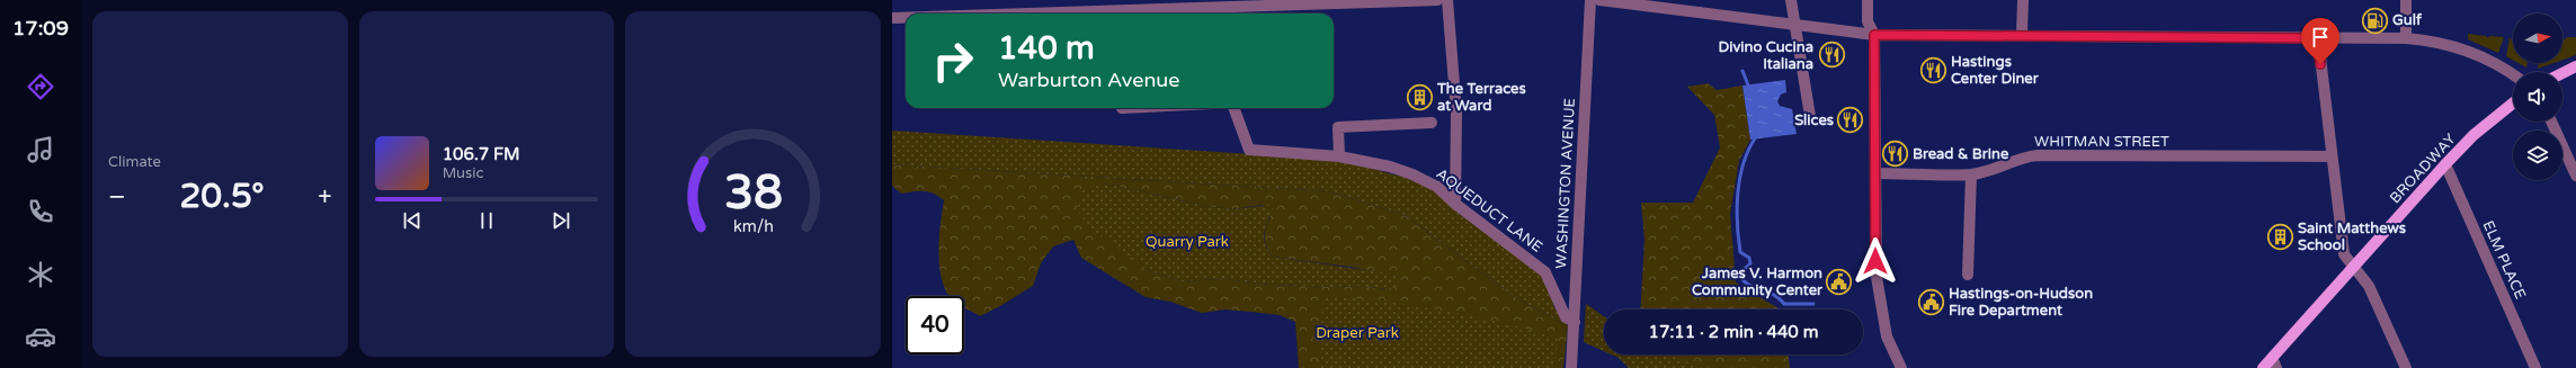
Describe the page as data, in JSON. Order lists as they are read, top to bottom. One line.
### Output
{"streets":{"main road":["BROADWAY"],"street":["WHITMAN STREET","WASHINGTON AVENUE","AQUEDUCT LANE","ELM PLACE"]},"crossings":[["BROADWAY","ELM PLACE"],["WASHINGTON AVENUE","AQUEDUCT LANE"]],"parks":["Quarry Park","Draper Park"],"places":{"fuel station":["Gulf"],"restaurant":["Divino Cucina Italiana","Hastings Center Diner","Slices","Bread & Brine"],"building":["The Terraces at Ward","Saint Matthews School"],"public building":["James V. Harmon Community Center","Hastings-on-Hudson Fire Department"]},"north":"right","page":{"tabs":"17:09","tile":"Climate","turn":["140 m","Warburton Avenue"],"song":["106.7 FM","Music"],"heat":["−","20.5°","+"],"limit":"40","trip":"17:11 · 2 min · 440 m","gauge":["38","km/h"]}}
